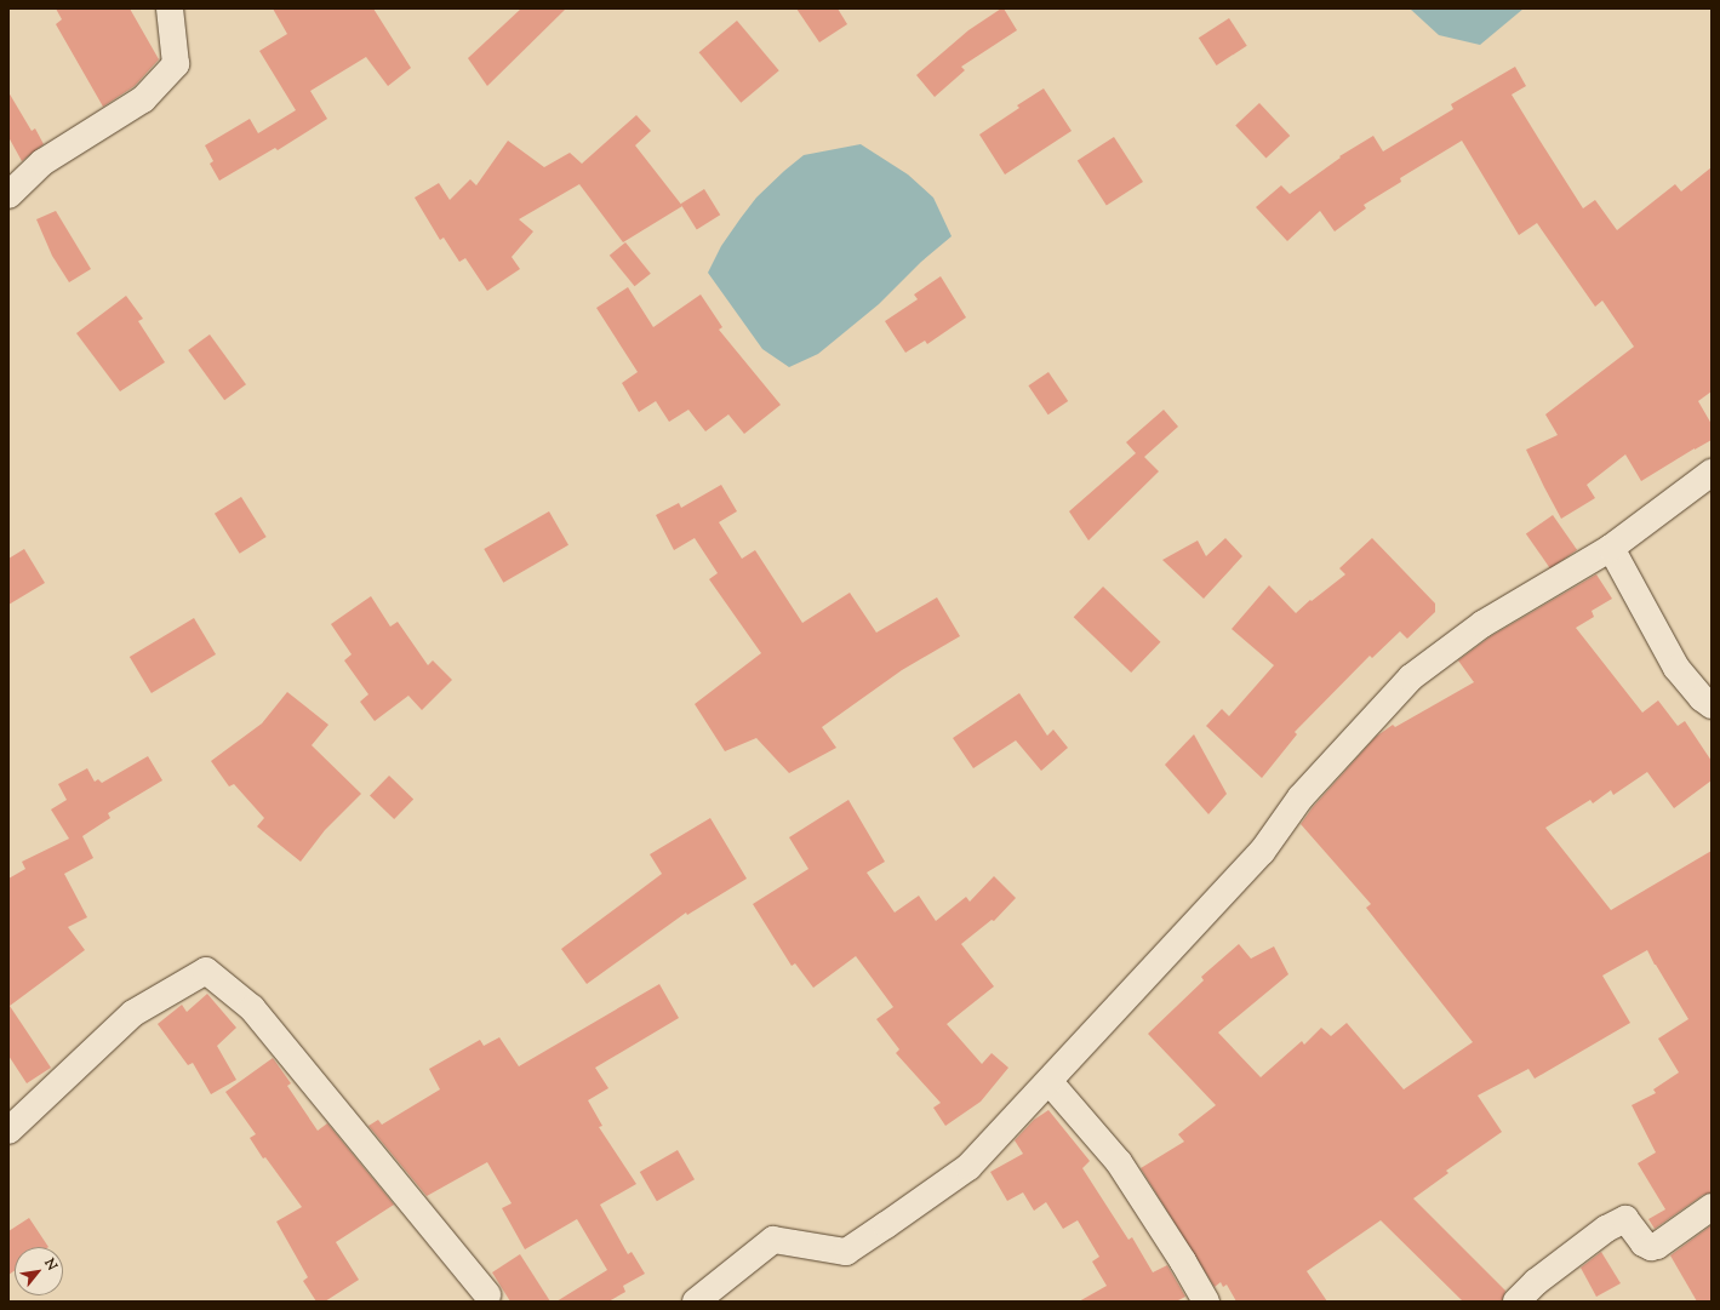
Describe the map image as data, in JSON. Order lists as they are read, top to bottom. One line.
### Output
{"north":"top right"}
